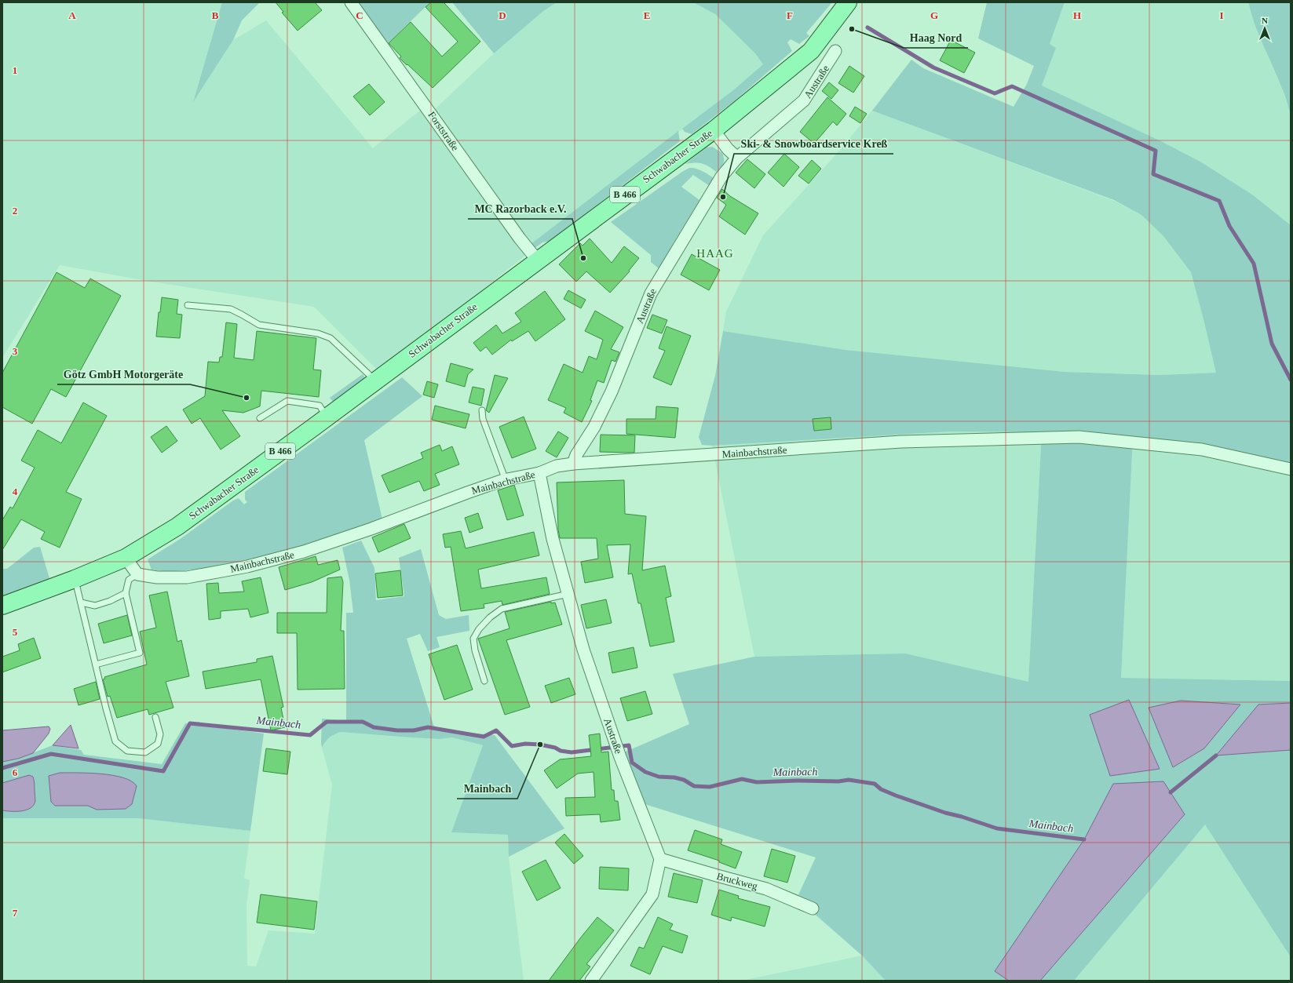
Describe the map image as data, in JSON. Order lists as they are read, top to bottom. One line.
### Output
{"streets":{"main road":["Schwabacher Straße","B 466"],"street":["Austraße","Forststraße","Mainbachstraße","Bruckweg"]},"crossings":[["Austraße","Mainbachstraße"],["Austraße","Bruckweg"],["Forststraße","Schwabacher Straße"]],"districts":["HAAG"],"water":["Mainbach"],"places":["Haag Nord","Ski- & Snowboardservice Kreß","MC Razorback e.V.","Götz GmbH Motorgeräte","Mainbach"],"north":"top","grid":{"columns":["A","B","C","D","E","F","G","H","I"],"rows":["1","2","3","4","5","6","7"]}}
